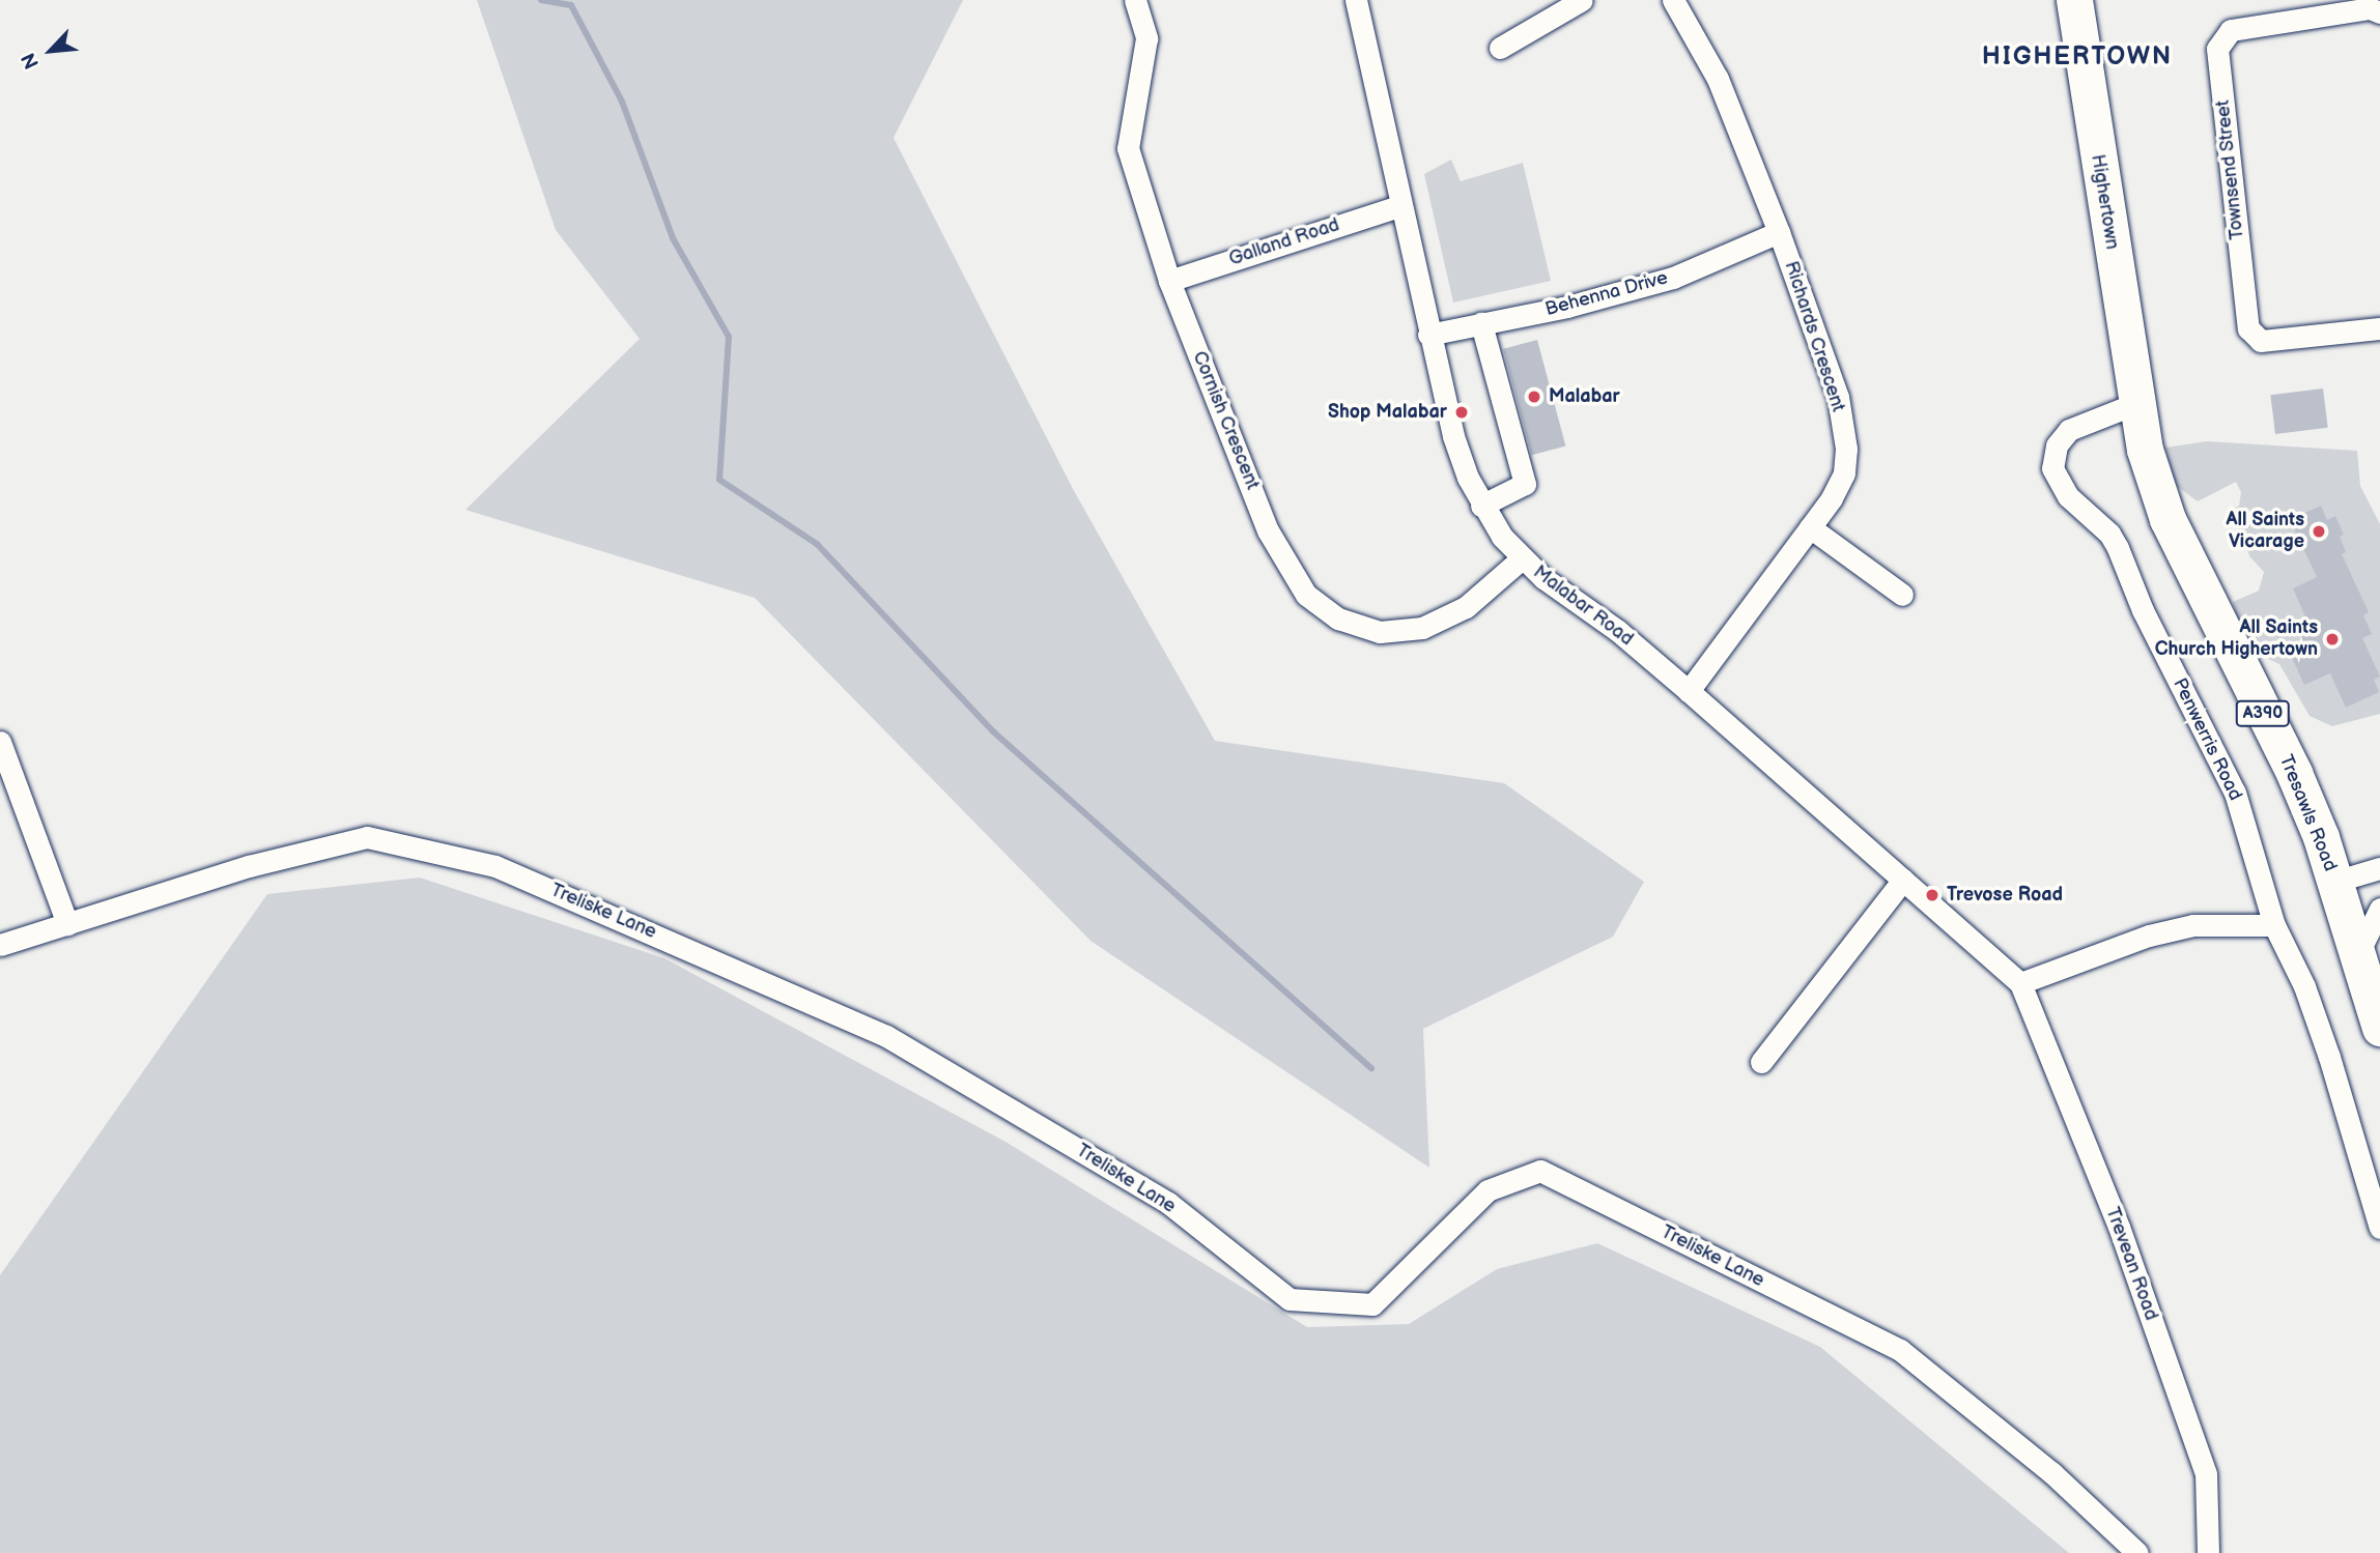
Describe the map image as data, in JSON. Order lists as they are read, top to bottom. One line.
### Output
{"streets":{"highway":["Highertown","A390","Tresawls Road"],"street":["Townsend Street","Galland Road","Behenna Drive","Richards Crescent","Cornish Crescent","Malabar Road","Penwerris Road","Treliske Lane","Trevean Road"]},"crossings":[["Highertown","Penwerris Road"],["Highertown","Tresawls Road"],["Galland Road","Cornish Crescent"],["Galland Road","Malabar Road"],["Behenna Drive","Richards Crescent"],["Behenna Drive","Malabar Road"],["Richards Crescent","Malabar Road"],["Cornish Crescent","Malabar Road"],["Malabar Road","Trevean Road"],["Penwerris Road","Tresawls Road"]],"districts":["HIGHERTOWN"],"places":["Malabar","Shop Malabar","All Saints Vicarage","All Saints Church Highertown","Trevose Road"],"north":"bottom left"}
